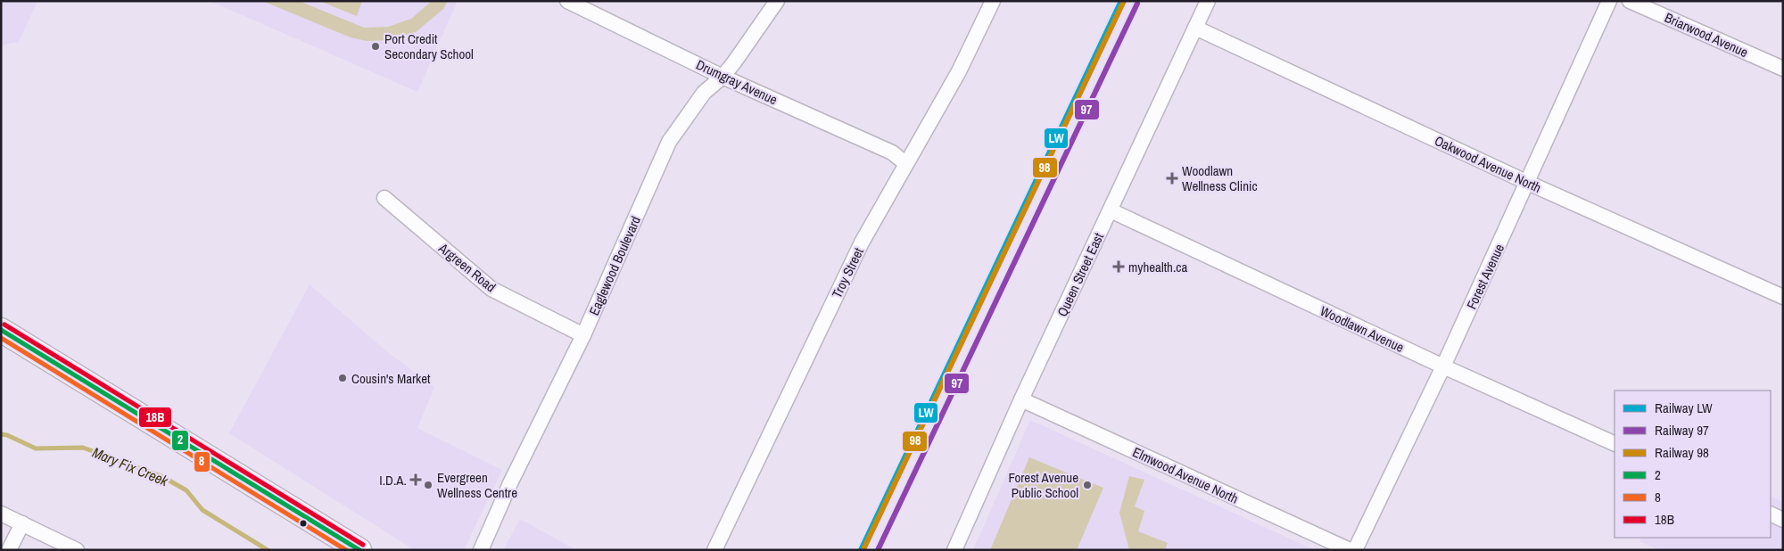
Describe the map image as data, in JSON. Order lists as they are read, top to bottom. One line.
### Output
{"streets":{"street":["Briarwood Avenue","Drumgray Avenue","Oakwood Avenue North","Eaglewood Boulevard","Argreen Road","Troy Street","Queen Street East","Forest Avenue","Woodlawn Avenue","Elmwood Avenue North"]},"crossings":[["Drumgray Avenue","Eaglewood Boulevard"],["Drumgray Avenue","Troy Street"],["Oakwood Avenue North","Queen Street East"],["Oakwood Avenue North","Forest Avenue"],["Eaglewood Boulevard","Argreen Road"],["Queen Street East","Woodlawn Avenue"],["Queen Street East","Elmwood Avenue North"],["Forest Avenue","Woodlawn Avenue"]],"water":["Mary Fix Creek"],"places":{"other":["Port Credit Secondary School","Cousin's Market","Evergreen Wellness Centre","Forest Avenue Public School"],"health":["Woodlawn Wellness Clinic","myhealth.ca","I.D.A."]},"lines":["rail line LW","rail line 98","rail line 97","transit line 18B","transit line 2","transit line 8"],"legend":["Railway LW","Railway 97","Railway 98","2","8","18B"]}
